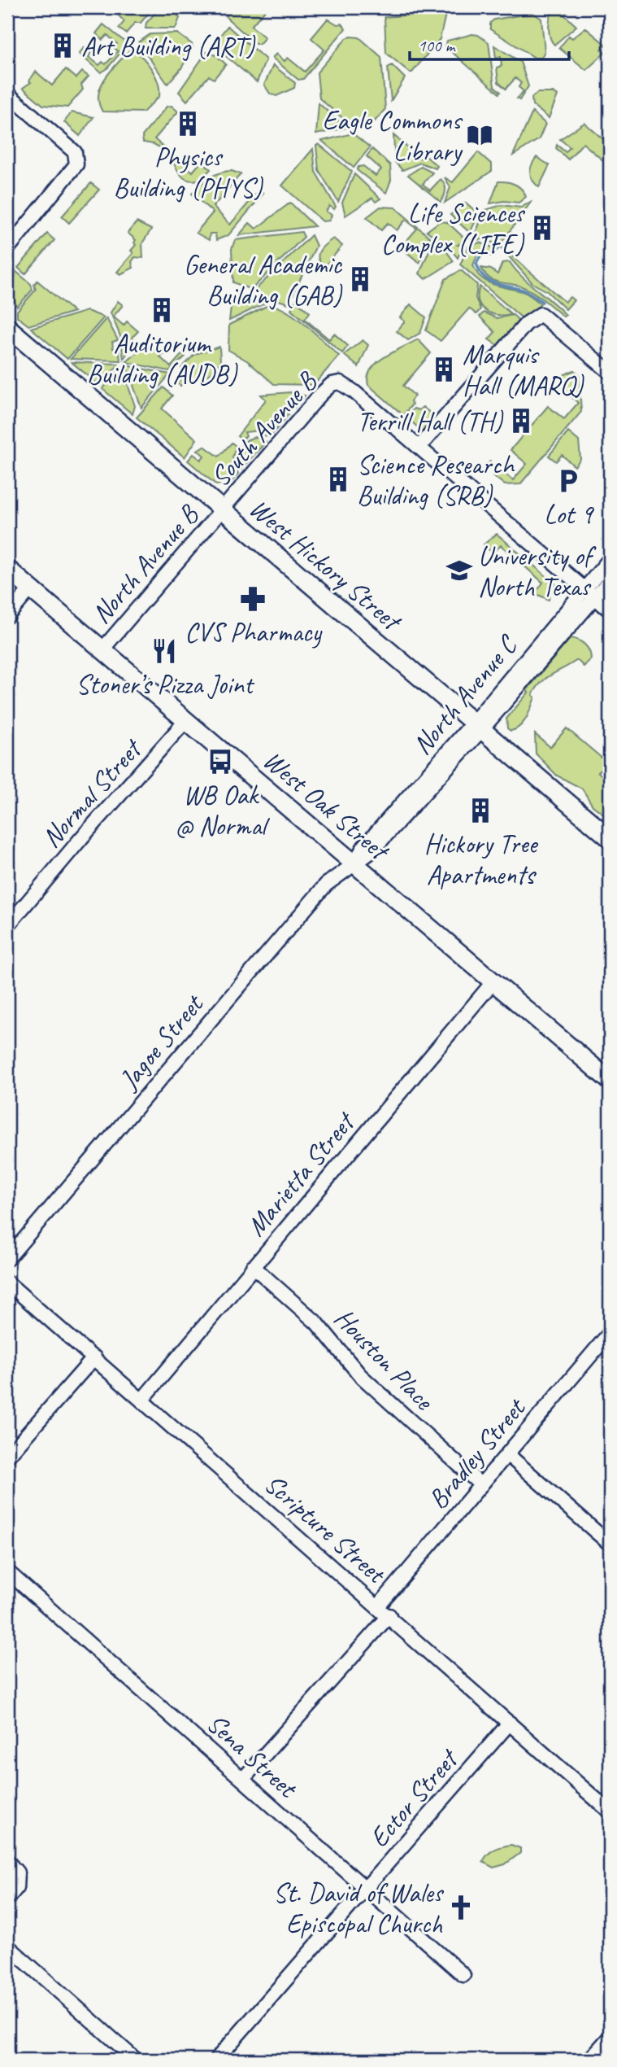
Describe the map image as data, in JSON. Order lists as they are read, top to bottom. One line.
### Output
{"streets":{"main road":["West Hickory Street","West Oak Street"],"street":["South Avenue B","North Avenue B","North Avenue C","Normal Street","Jagoe Street","Marietta Street","Houston Place","Bradley Street","Scripture Street","Sena Street","Ector Street"]},"crossings":[["South Avenue B","West Hickory Street"],["South Avenue B","North Avenue B"],["West Hickory Street","North Avenue B"],["West Hickory Street","North Avenue C"],["North Avenue B","West Oak Street"],["North Avenue C","West Oak Street"],["North Avenue C","Jagoe Street"],["Normal Street","West Oak Street"],["West Oak Street","Jagoe Street"],["West Oak Street","Marietta Street"],["Marietta Street","Houston Place"],["Marietta Street","Scripture Street"],["Houston Place","Bradley Street"],["Bradley Street","Scripture Street"],["Scripture Street","Ector Street"],["Sena Street","Ector Street"]],"places":{"building":["Art Building (ART)","Physics Building (PHYS)","Life Sciences Complex (LIFE)","General Academic Building (GAB)","Auditorium Building (AUDB)","Marquis Hall (MARQ)","Terrill Hall (TH)","Science Research Building (SRB)","Hickory Tree Apartments"],"library":["Eagle Commons Library"],"parking":["Lot 9"],"school or university":["University of North Texas"],"pharmacy":["CVS Pharmacy"],"restaurant":["Stoner’s Pizza Joint"],"bus stop":["WB Oak @ Normal"],"church":["St. David of Wales Episcopal Church"]},"scale_bar":"100 m"}
